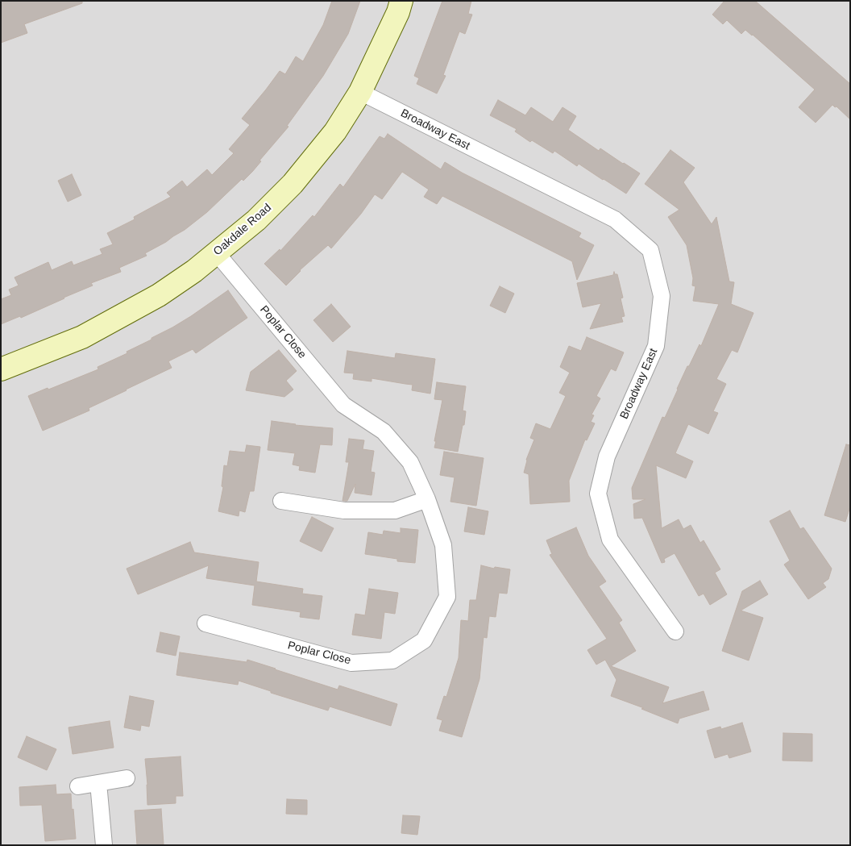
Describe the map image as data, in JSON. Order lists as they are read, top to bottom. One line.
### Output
{"streets":{"street":["Broadway East","Oakdale Road","Poplar Close"]},"crossings":[["Broadway East","Oakdale Road"],["Oakdale Road","Poplar Close"]]}
